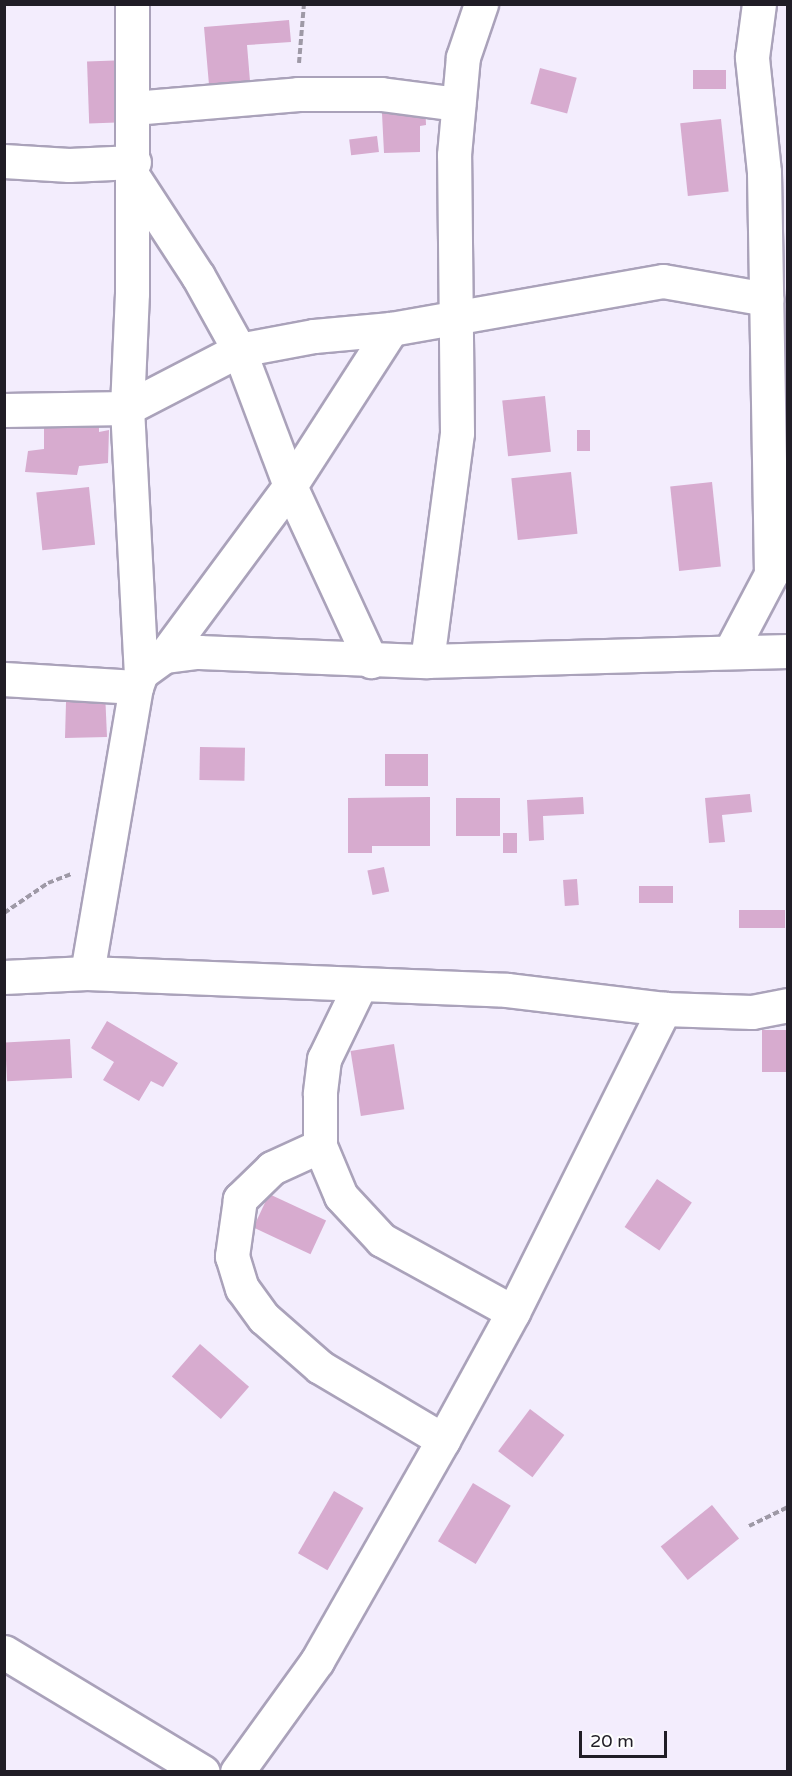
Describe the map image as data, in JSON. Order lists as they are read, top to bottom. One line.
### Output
{"scale_bar":"20 m"}
